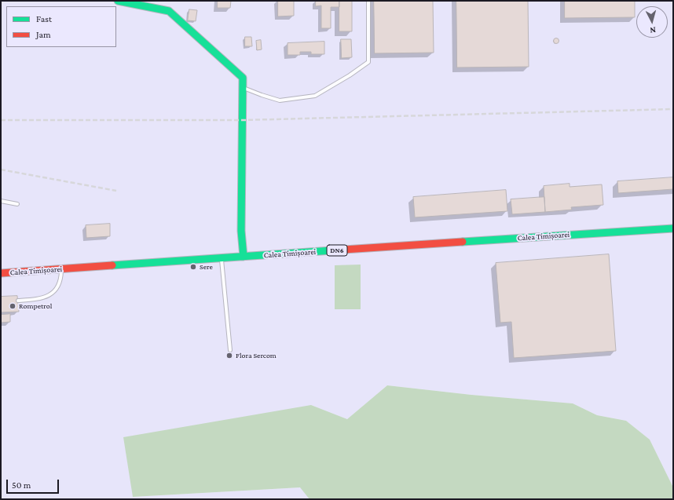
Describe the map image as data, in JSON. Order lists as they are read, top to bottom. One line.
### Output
{"streets":{"main road":["Calea Timișoarei","DN6"]},"places":["Sere","Rompetrol","Flora Sercom"],"legend":["Fast","Jam"],"scale_bar":"50 m","north":"bottom"}
